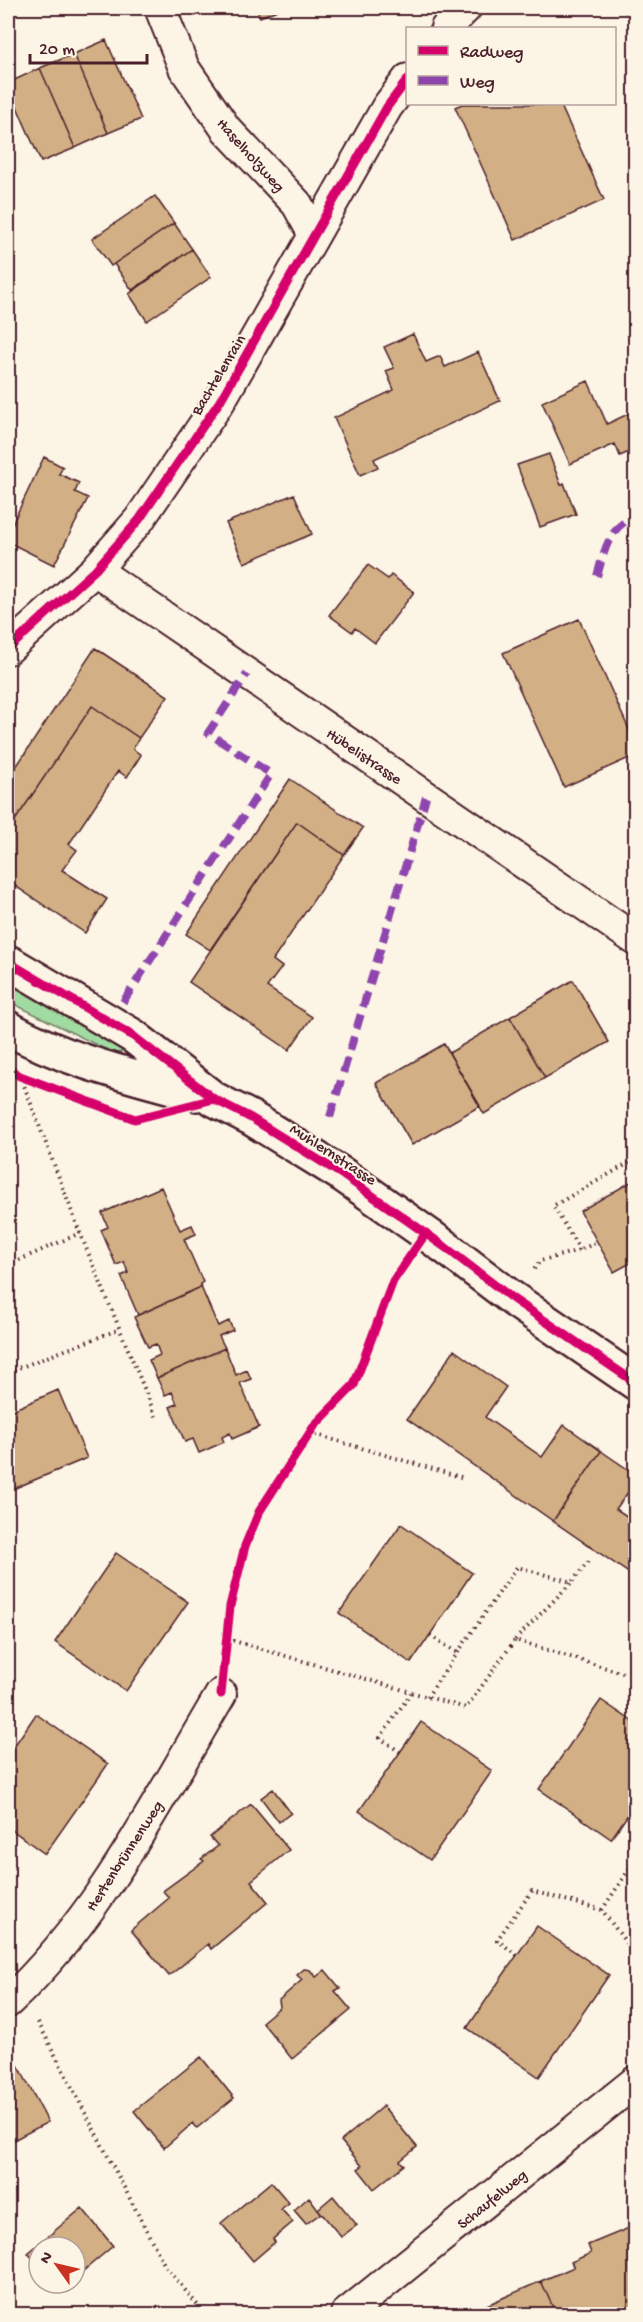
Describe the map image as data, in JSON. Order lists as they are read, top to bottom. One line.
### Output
{"streets":{"street":["Haselholzweg","Bachtelenrain","Hübelistrasse","Muhlernstrasse","Hertenbrünnenweg","Schaufelweg"]},"crossings":[["Haselholzweg","Bachtelenrain"],["Bachtelenrain","Hübelistrasse"]],"legend":["Radweg","Weg"],"scale_bar":"20 m","north":"top left"}
